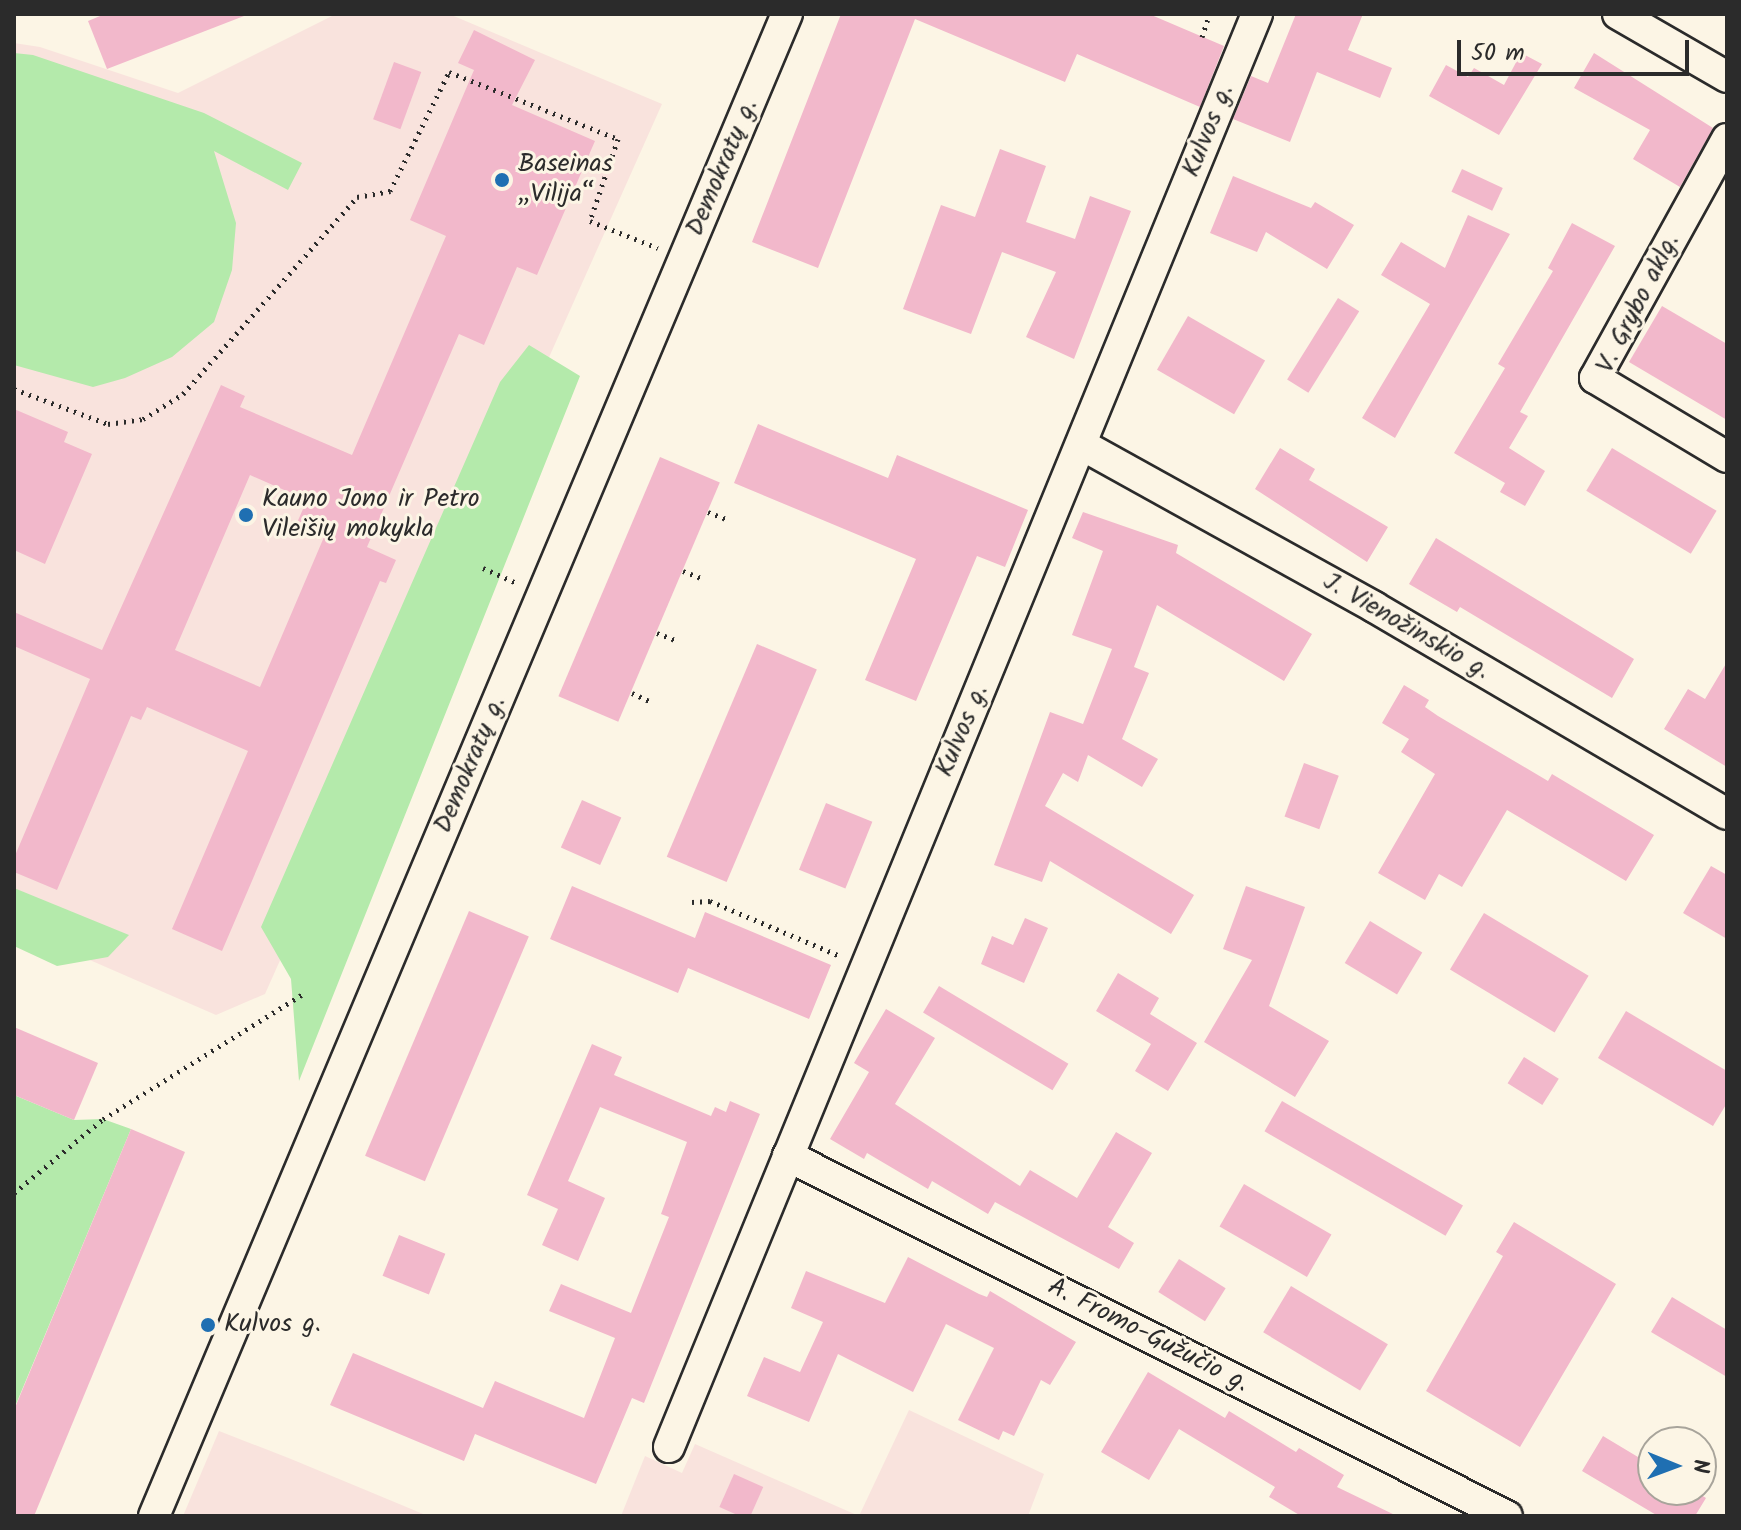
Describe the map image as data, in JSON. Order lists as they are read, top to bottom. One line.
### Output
{"streets":{"street":["Kulvos g.","Demokratų g.","V. Grybo aklg.","J. Vienožinskio g.","A. Fromo-Gužučio g."]},"crossings":[["Kulvos g.","J. Vienožinskio g."],["Kulvos g.","A. Fromo-Gužučio g."]],"places":["Baseinas „Vilija“","Kauno Jono ir Petro Vileišių mokykla","Kulvos g."],"scale_bar":"50 m","north":"right"}
